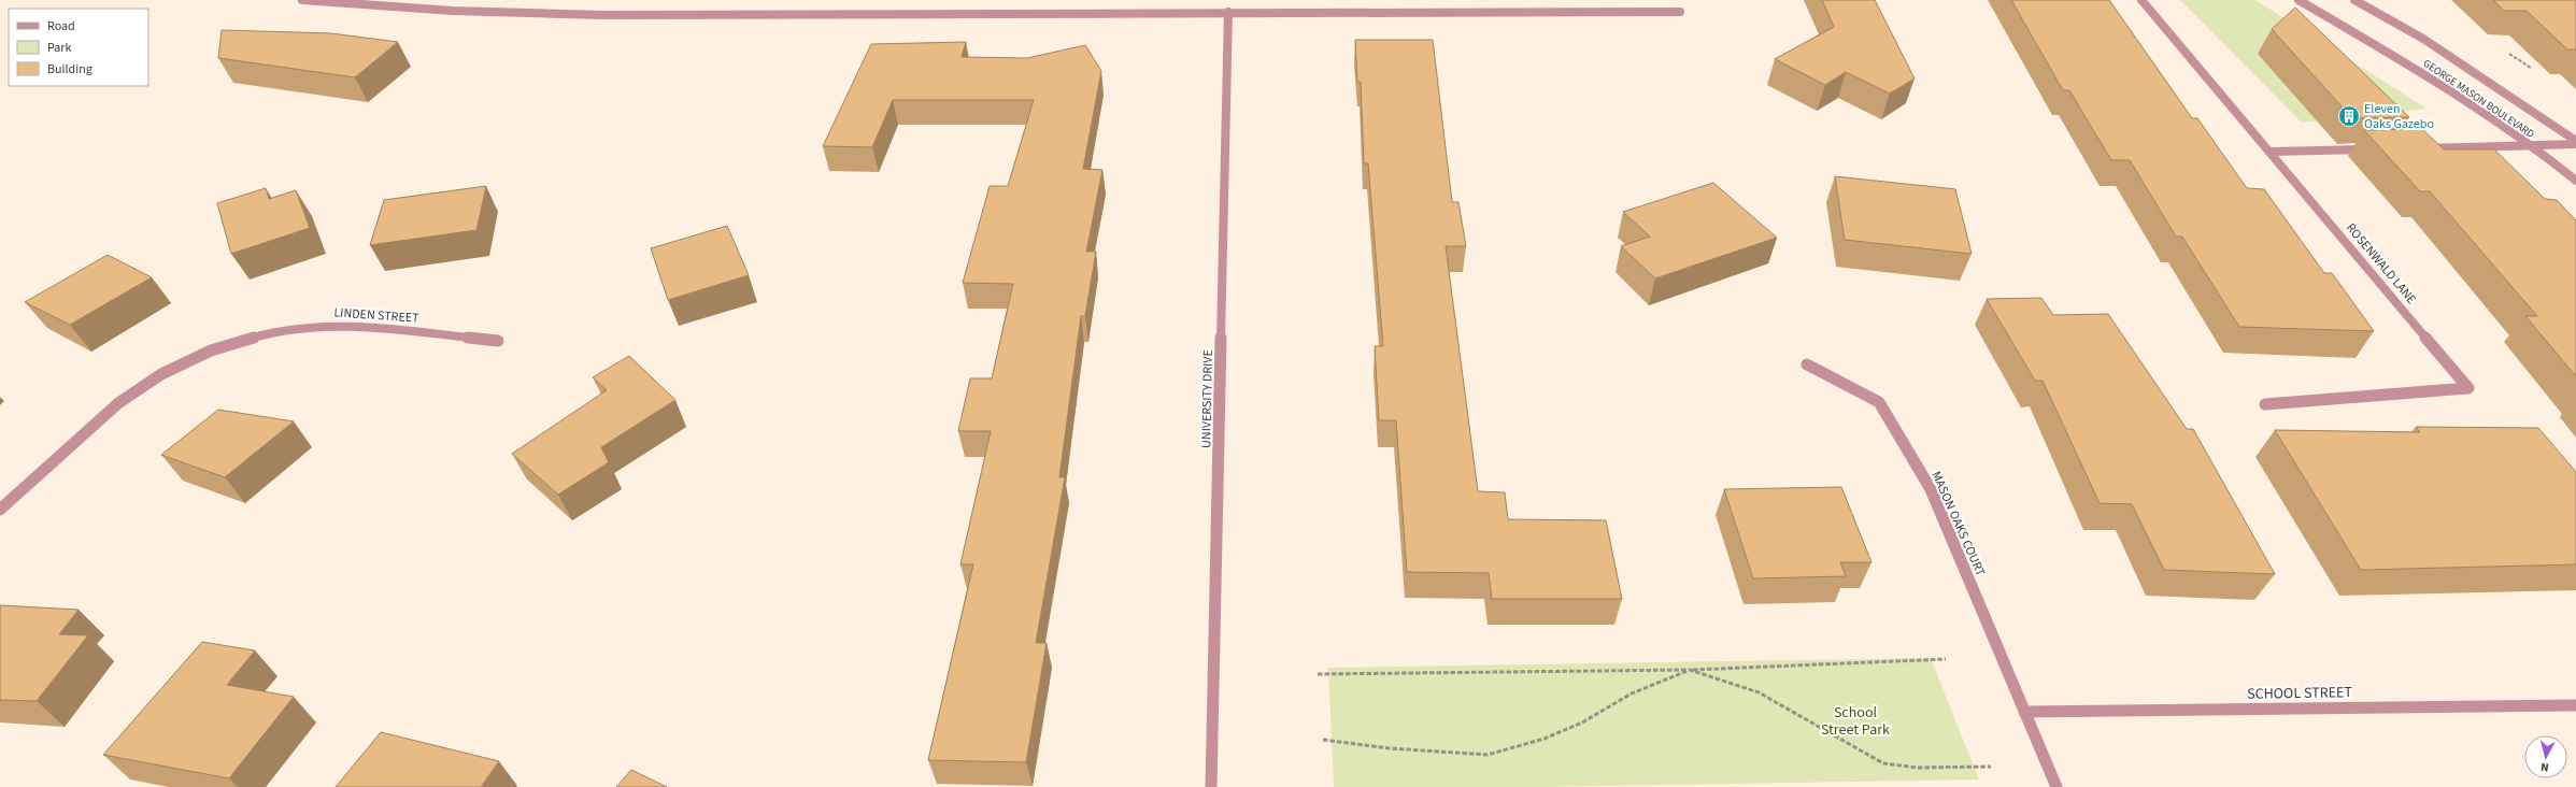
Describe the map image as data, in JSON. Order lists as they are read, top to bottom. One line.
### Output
{"streets":{"street":["GEORGE MASON BOULEVARD","ROSENWALD LANE","LINDEN STREET","UNIVERSITY DRIVE","MASON OAKS COURT","SCHOOL STREET"]},"crossings":[["MASON OAKS COURT","SCHOOL STREET"]],"parks":["School Street Park"],"places":{"building":["Eleven Oaks Gazebo"]},"legend":["Road","Park","Building"],"north":"bottom"}
